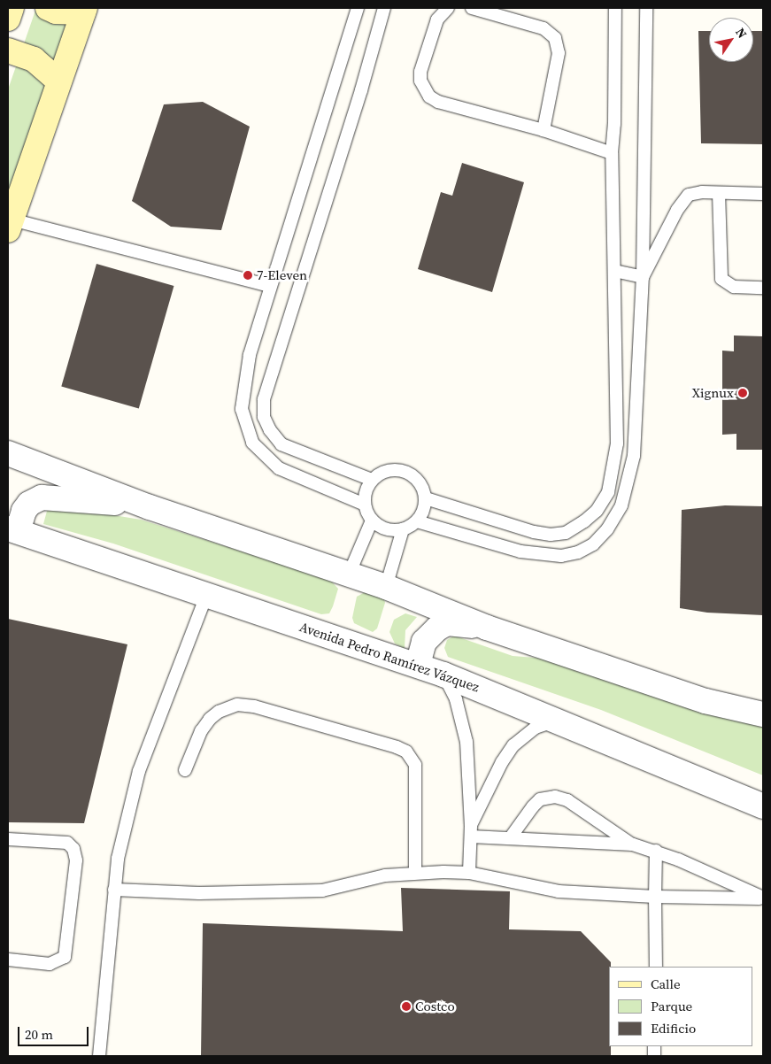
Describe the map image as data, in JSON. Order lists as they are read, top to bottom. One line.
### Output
{"streets":{"street":["Avenida Pedro Ramírez Vázquez"]},"places":["7-Eleven","Xignux","Costco"],"legend":["Calle","Parque","Edificio"],"scale_bar":"20 m","north":"top right"}
